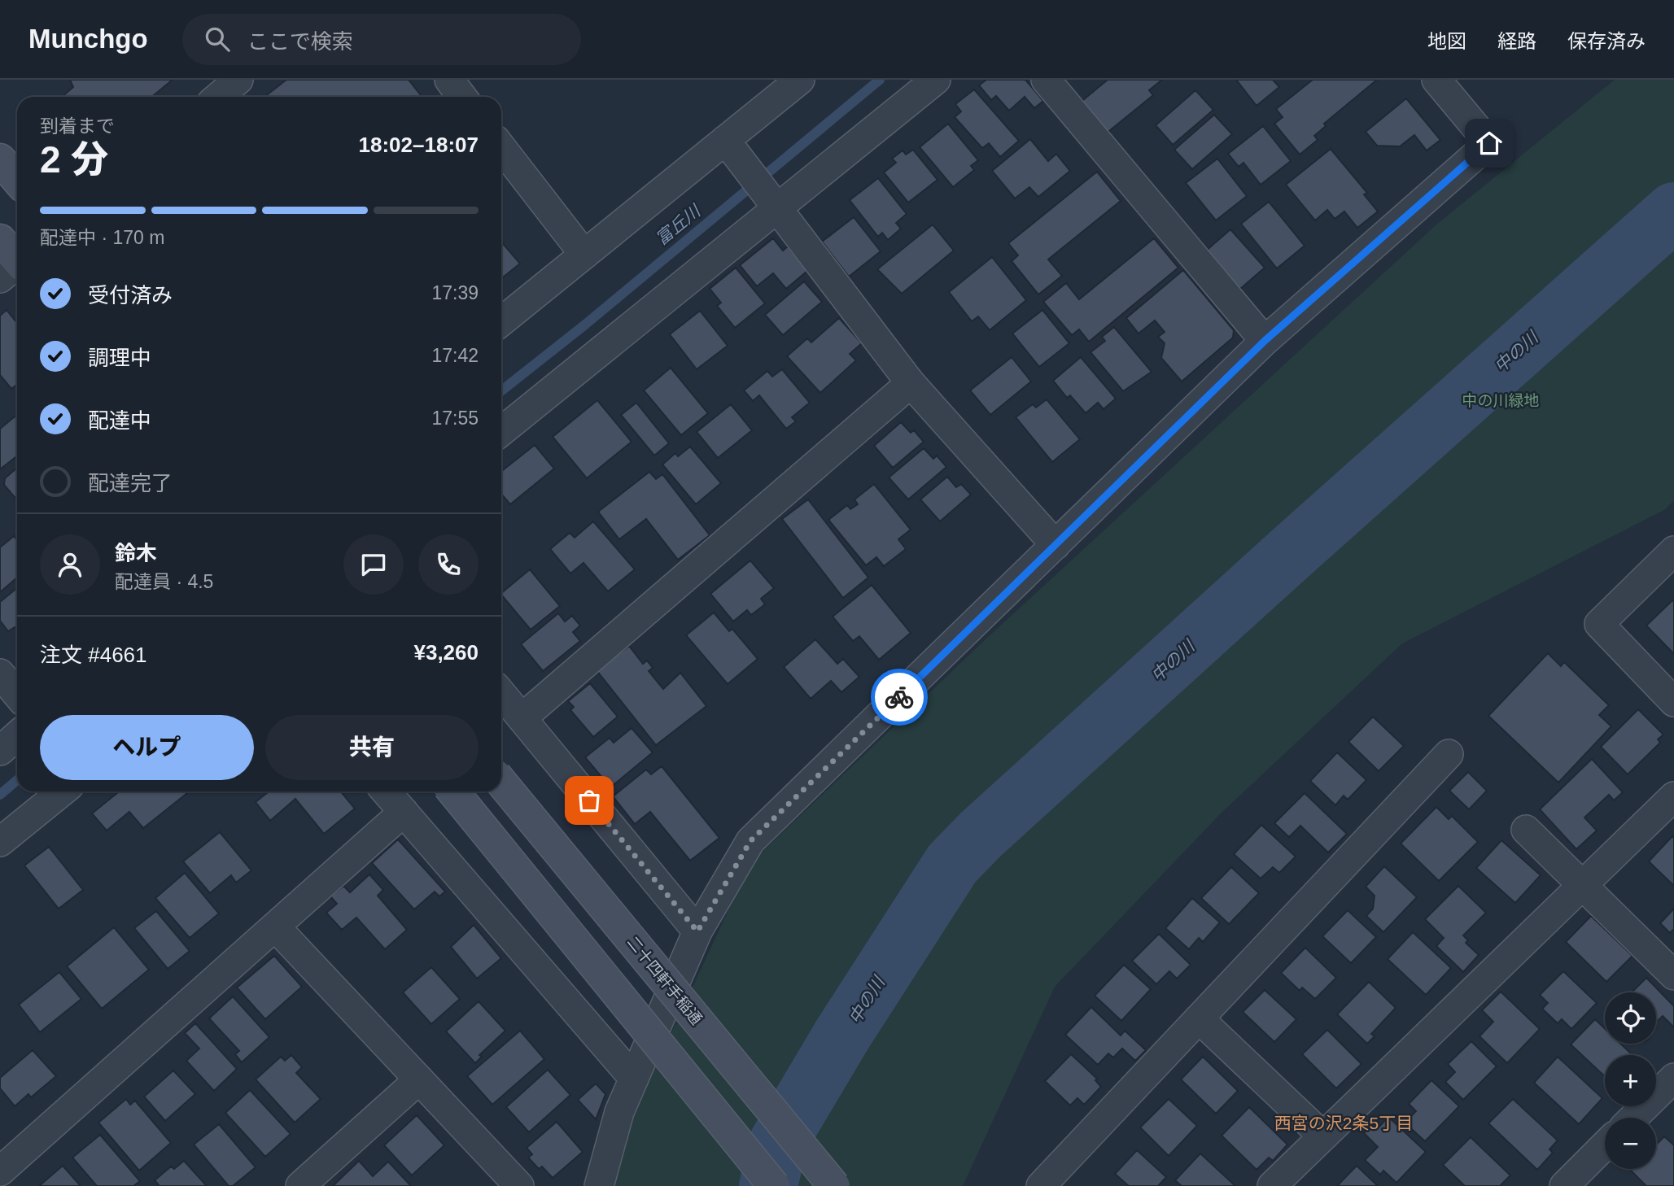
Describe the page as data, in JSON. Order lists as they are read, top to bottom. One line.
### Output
{"streets":{"street":["二十四軒手稲通"]},"districts":["西宮の沢2条5丁目"],"water":["富丘川","中の川"],"parks":["中の川緑地"],"page":{"header":"Munchgo","search":"ここで検索","nav":["地図","経路","保存済み"],"heading":["2 分","到着まで","18:02–18:07"],"panel":["鈴木","配達員 · 4.5","注文 #4661","¥3,260"],"bar":"配達中 · 170 m","list":[["受付済み","17:39"],["調理中","17:42"],["配達中","17:55"],"配達完了"],"buttons":["ヘルプ","共有"],"map_buttons":["+","−"]}}
